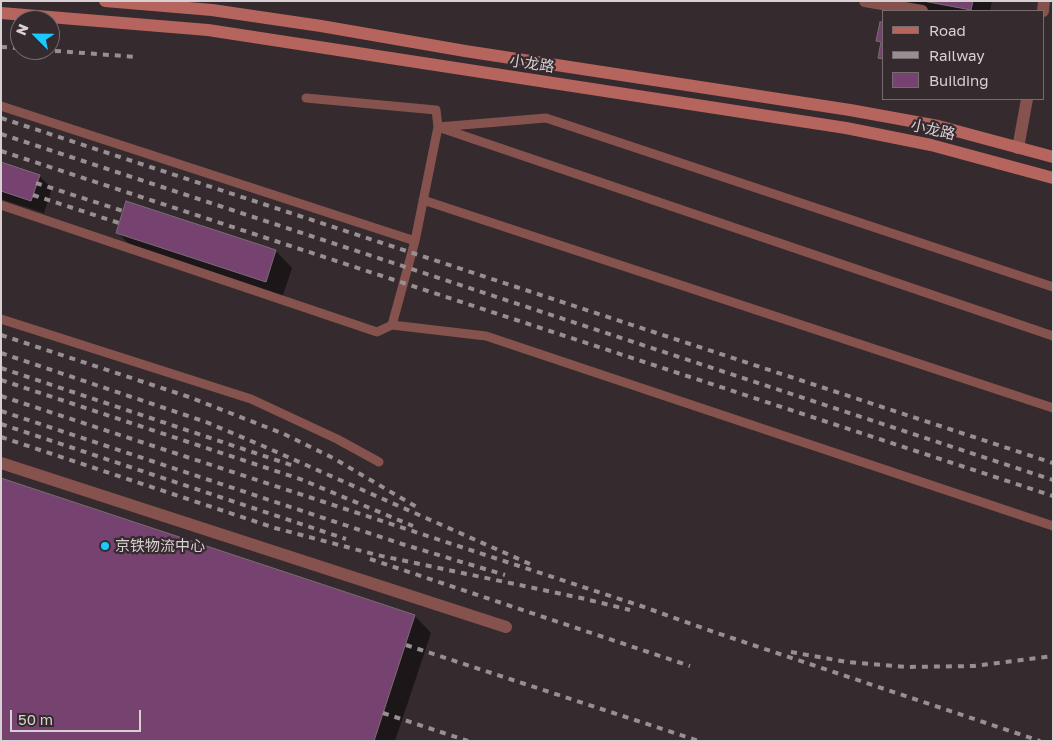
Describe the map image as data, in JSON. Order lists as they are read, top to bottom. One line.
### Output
{"streets":{"street":["小龙路"]},"places":["京铁物流中心"],"legend":["Road","Railway","Building"],"scale_bar":"50 m","north":"top left"}
